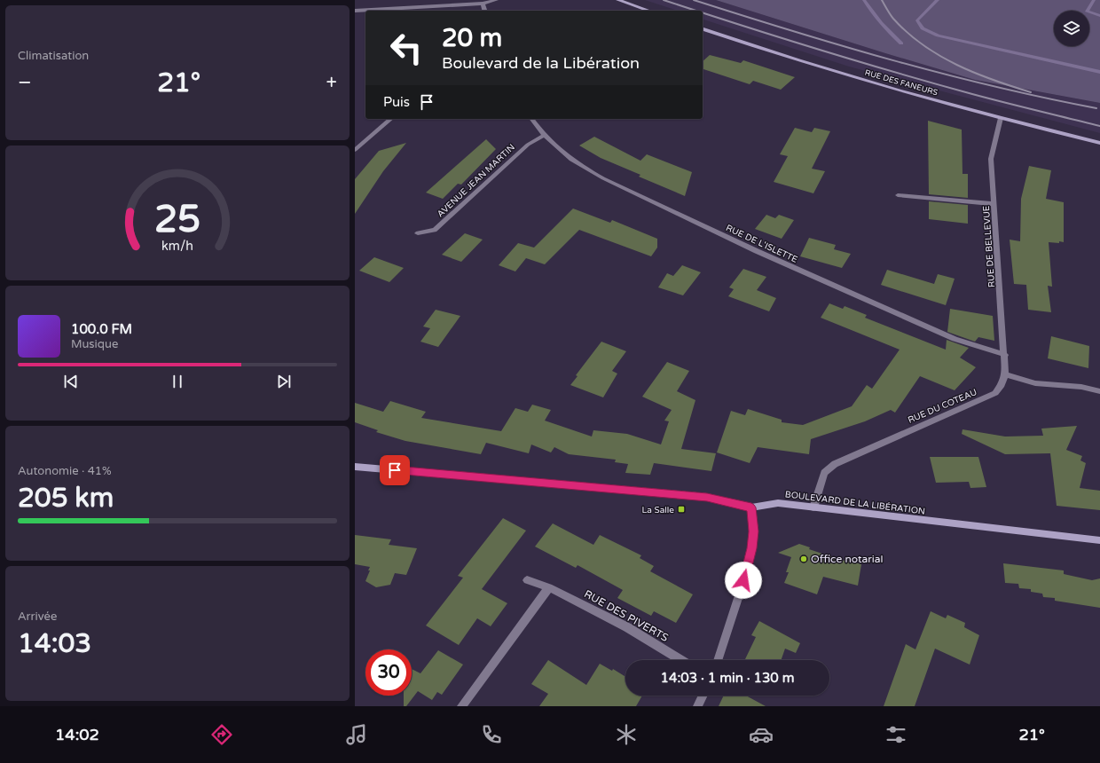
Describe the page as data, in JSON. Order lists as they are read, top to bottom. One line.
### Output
{"streets":{"street":["RUE DES FANEURS","AVENUE JEAN MARTIN","RUE DE L'ISLETTE","RUE DE BELLEVUE","RUE DU COTEAU","BOULEVARD DE LA LIBÉRATION","RUE DES PIVERTS"]},"crossings":[["RUE DES FANEURS","RUE DE BELLEVUE"],["AVENUE JEAN MARTIN","RUE DE L'ISLETTE"],["RUE DE L'ISLETTE","RUE DE BELLEVUE"],["RUE DE BELLEVUE","RUE DU COTEAU"],["RUE DU COTEAU","BOULEVARD DE LA LIBÉRATION"]],"places":{"transit":["La Salle"],"other":["Office notarial"]},"page":{"tile":["Climatisation",["Autonomie · 41%","205 km"],["Arrivée","14:03"]],"turn":["20 m","Boulevard de la Libération"],"heat":["−","21°","+"],"then":"Puis","song":["100.0 FM","Musique"],"limit":"30","trip":"14:03 · 1 min · 130 m","tabs":["14:02","21°"],"gauge":["25","km/h"]}}
